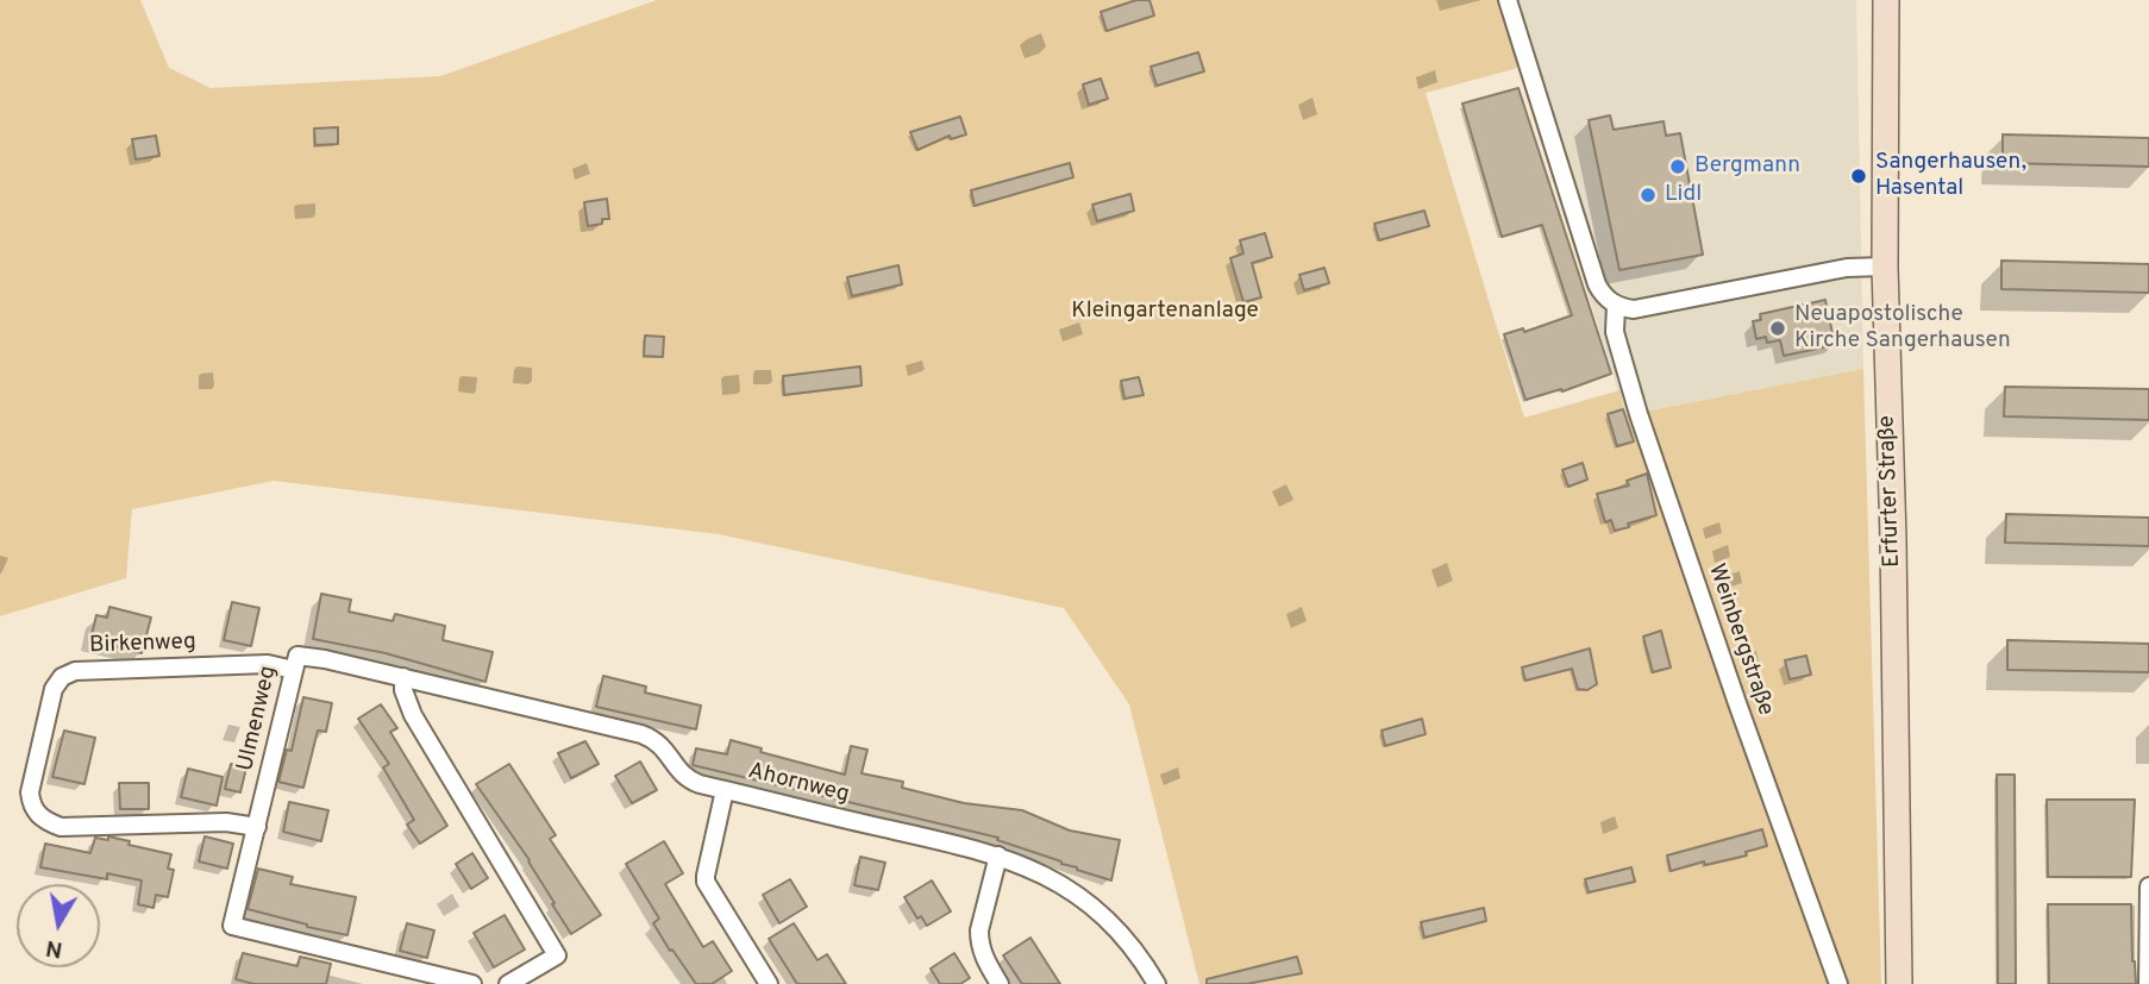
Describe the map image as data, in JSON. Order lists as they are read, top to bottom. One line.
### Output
{"streets":{"main road":["Erfurter Straße"],"street":["Weinbergstraße","Birkenweg","Ulmenweg","Ahornweg"]},"crossings":[["Birkenweg","Ulmenweg"],["Ulmenweg","Ahornweg"]],"parks":["Kleingartenanlage"],"places":["Bergmann","Sangerhausen, Hasental","Lidl","Neuapostolische Kirche Sangerhausen"],"north":"bottom"}
